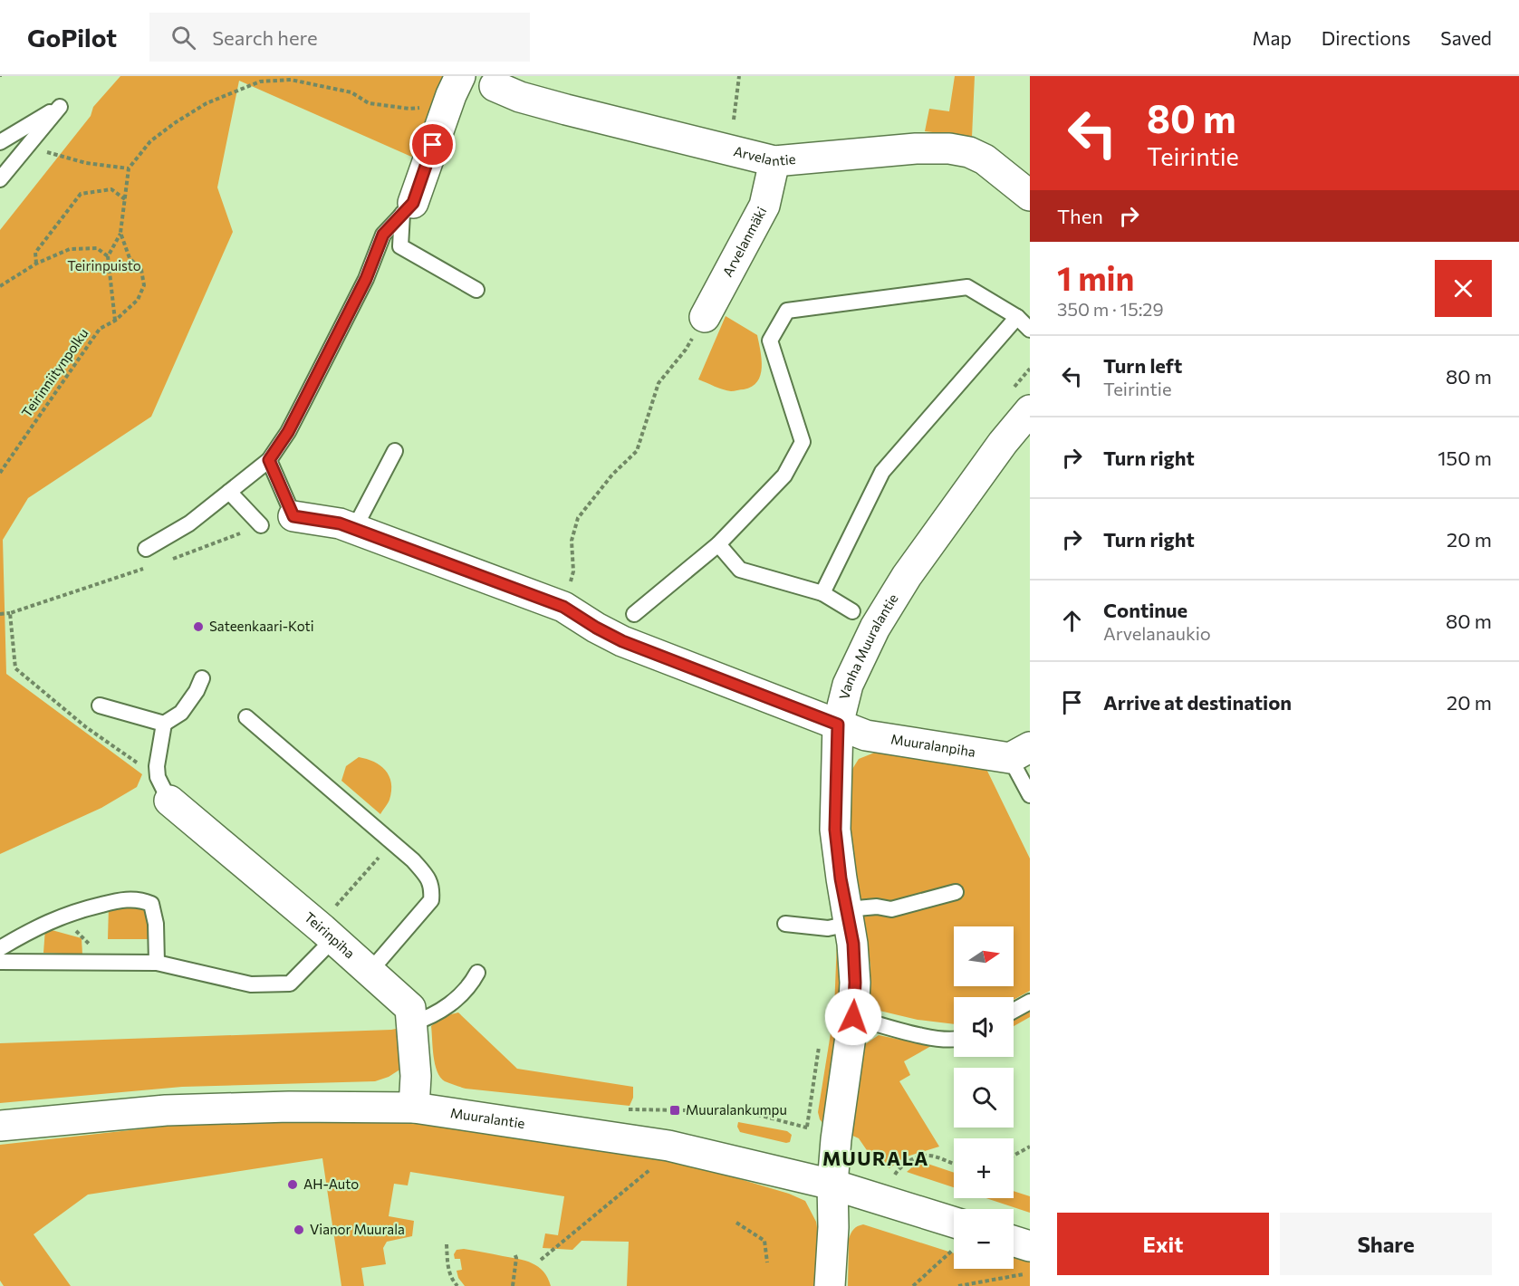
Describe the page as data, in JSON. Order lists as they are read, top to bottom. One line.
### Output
{"streets":{"street":["Arvelantie","Arvelanmäki","Vanha Muuralantie","Muuralanpiha","Teirinpiha","Muuralantie"],"path":["Teirinniitynpolku"]},"crossings":[["Arvelantie","Arvelanmäki"],["Vanha Muuralantie","Muuralanpiha"],["Vanha Muuralantie","Muuralantie"],["Teirinpiha","Muuralantie"]],"districts":["MUURALA"],"parks":["Teirinpuisto"],"places":{"other":["Sateenkaari-Koti","AH-Auto","Vianor Muurala"],"transit":["Muuralankumpu"]},"north":"right","page":{"header":"GoPilot","search":"Search here","nav":["Map","Directions","Saved"],"turn":["80 m","Teirintie"],"then":"Then","heading":["1 min","350 m · 15:29"],"list":[{"name":"Turn left","note":"Teirintie","value":"80 m"},{"name":"Turn right","value":"150 m"},{"name":"Turn right","value":"20 m"},{"name":"Continue","note":"Arvelanaukio","value":"80 m"},{"name":"Arrive at destination","value":"20 m"}],"map_buttons":["+","−"],"buttons":["Exit","Share"]}}
